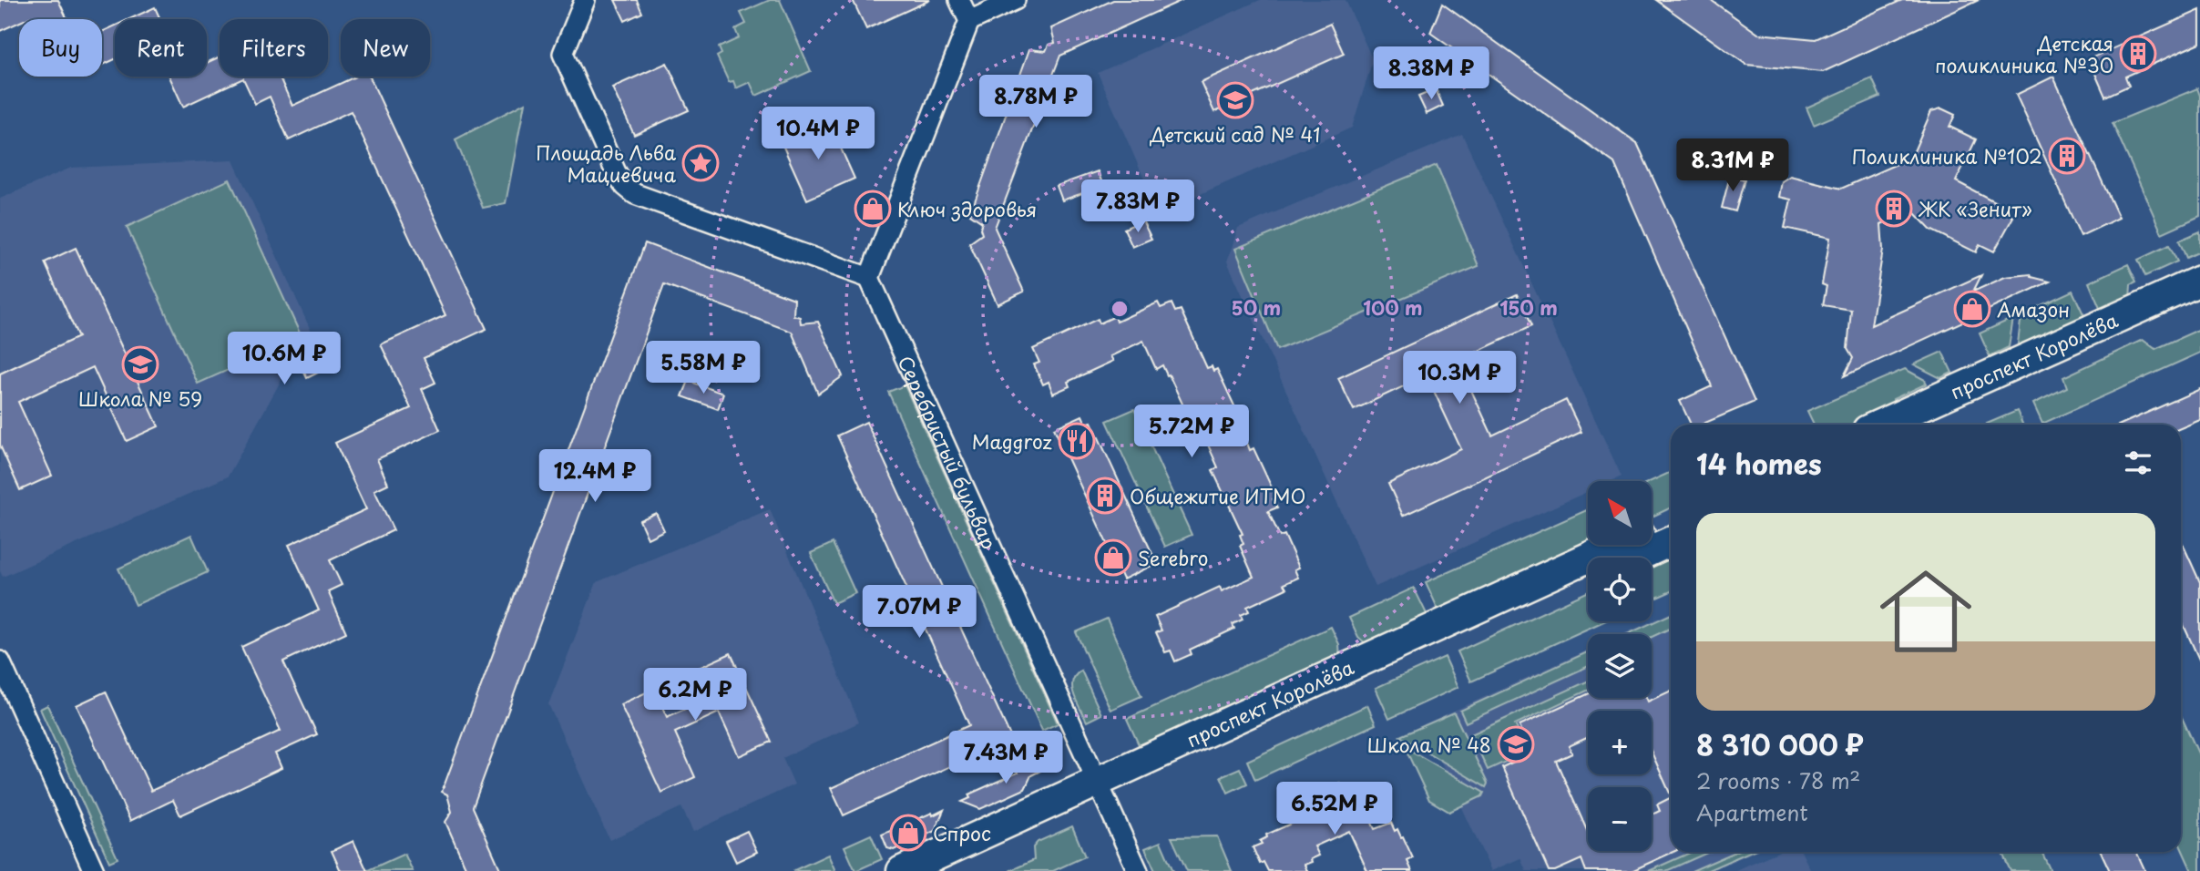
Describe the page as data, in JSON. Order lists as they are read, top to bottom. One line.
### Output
{"streets":{"street":["проспект Королёва","Серебристый бульвар"]},"crossings":[["проспект Королёва","Серебристый бульвар"]],"places":{"building":["Детская поликлиника №30","Поликлиника №102","ЖК «Зенит»","Общежитие ИТМО"],"school or university":["Детский сад № 41","Школа № 59","Школа № 48"],"place":["Площадь Льва Мациевича"],"shop":["Ключ здоровья","Амазон","Serebro","Спрос"],"restaurant":["Maggroz"]},"north":"top left","page":{"chip":["Buy","Rent","Filters","New"],"price":["8.38M ₽","8.78M ₽","10.4M ₽","8.31M ₽","7.83M ₽","10.6M ₽","5.58M ₽","10.3M ₽","5.72M ₽","12.4M ₽","7.07M ₽","6.2M ₽","7.43M ₽","6.52M ₽"],"heading":"14 homes","map_buttons":["+","−"],"list":[{"name":"8 310 000 ₽","note":"2 rooms · 78 m² · Apartment"}]},"rings":["50 m","100 m","150 m"]}
